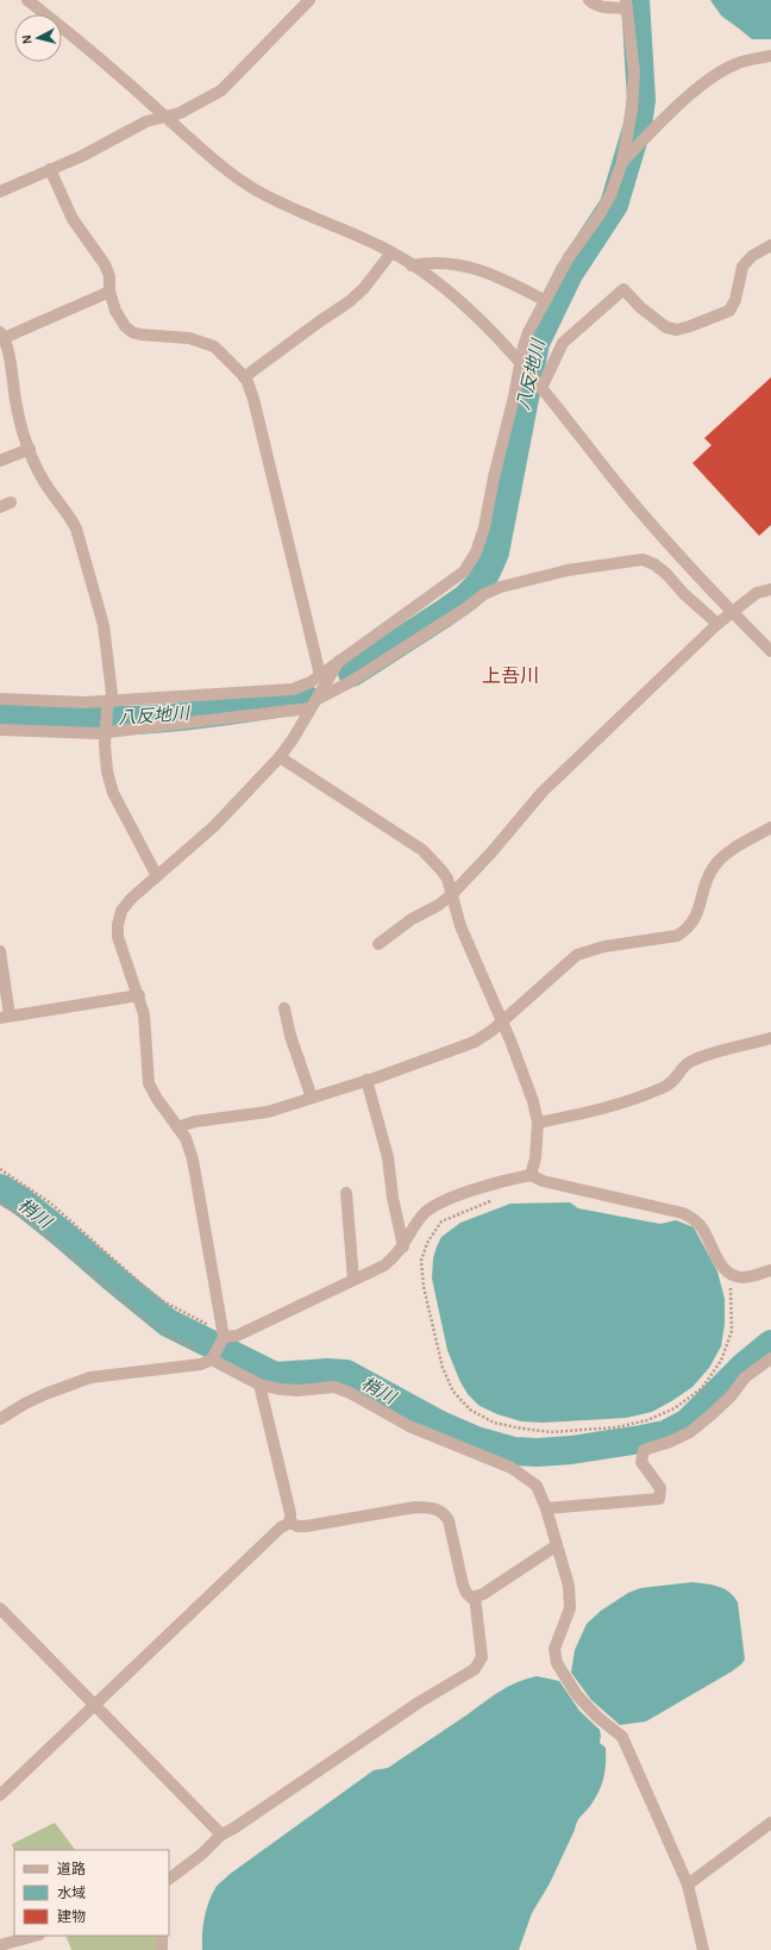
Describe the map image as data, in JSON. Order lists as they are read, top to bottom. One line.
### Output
{"districts":["上吾川"],"water":["八反地川","梢川"],"legend":["道路","水域","建物"],"north":"left"}
